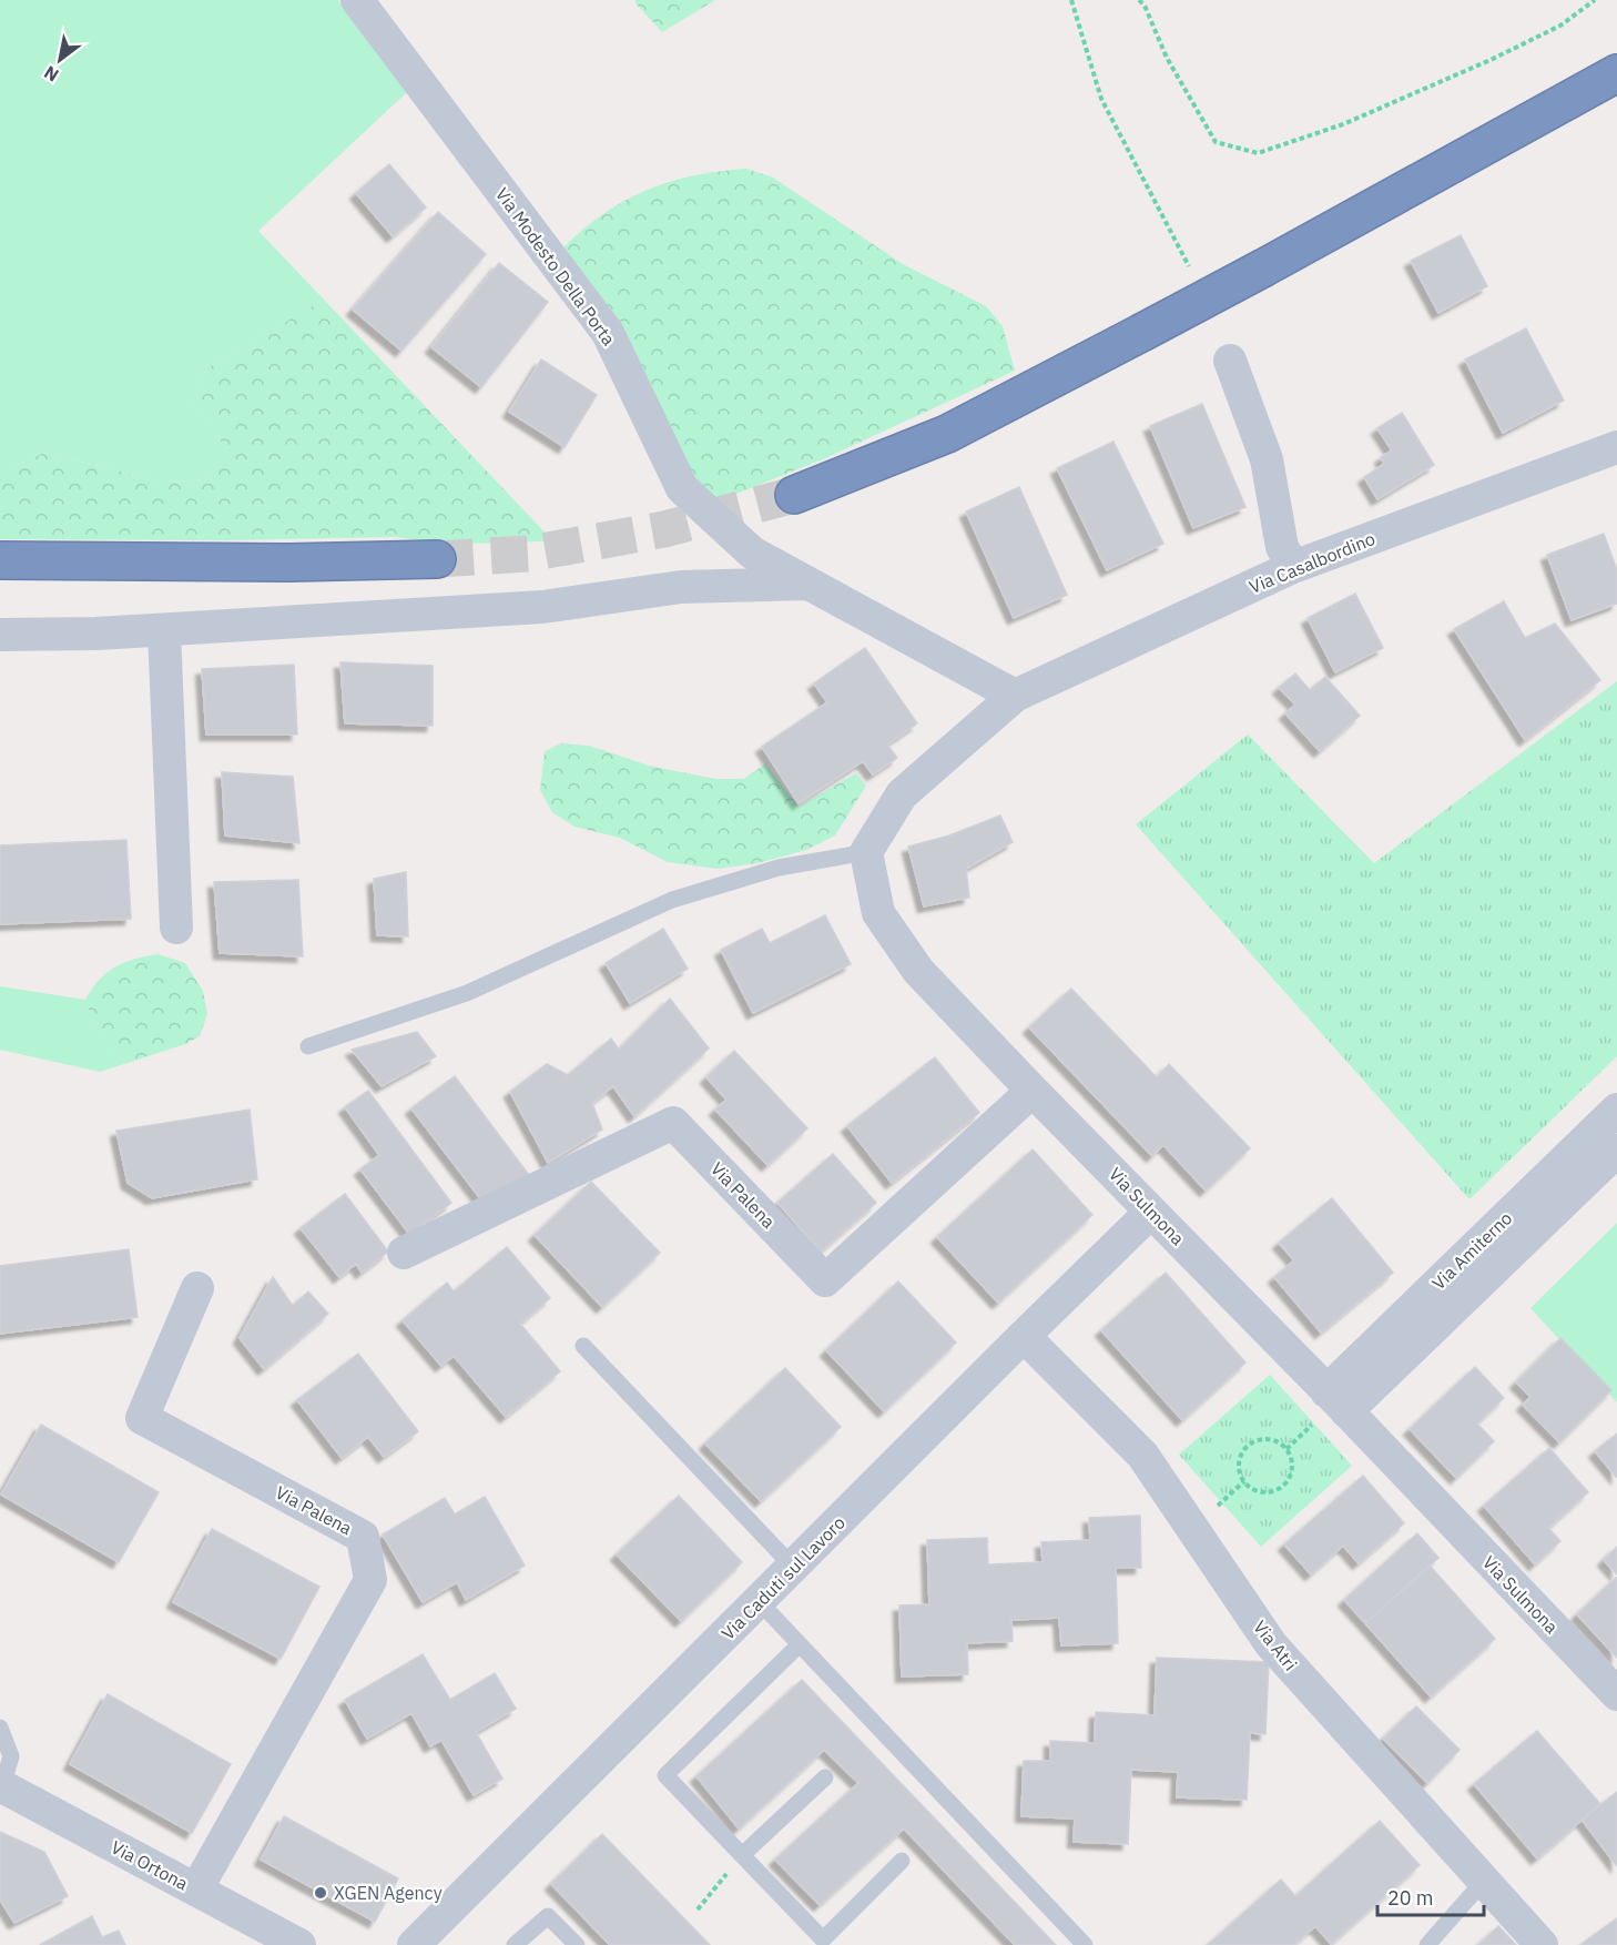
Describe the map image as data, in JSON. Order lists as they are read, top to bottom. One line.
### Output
{"streets":{"street":["Via Modesto Della Porta","Via Casalbordino","Via Palena","Via Sulmona","Via Amiterno","Via Caduti sul Lavoro","Via Atri","Via Ortona"]},"crossings":[["Via Modesto Della Porta","Via Casalbordino"],["Via Palena","Via Sulmona"],["Via Palena","Via Ortona"],["Via Sulmona","Via Amiterno"],["Via Sulmona","Via Caduti sul Lavoro"],["Via Caduti sul Lavoro","Via Atri"]],"places":["XGEN Agency"],"scale_bar":"20 m","north":"bottom left"}
